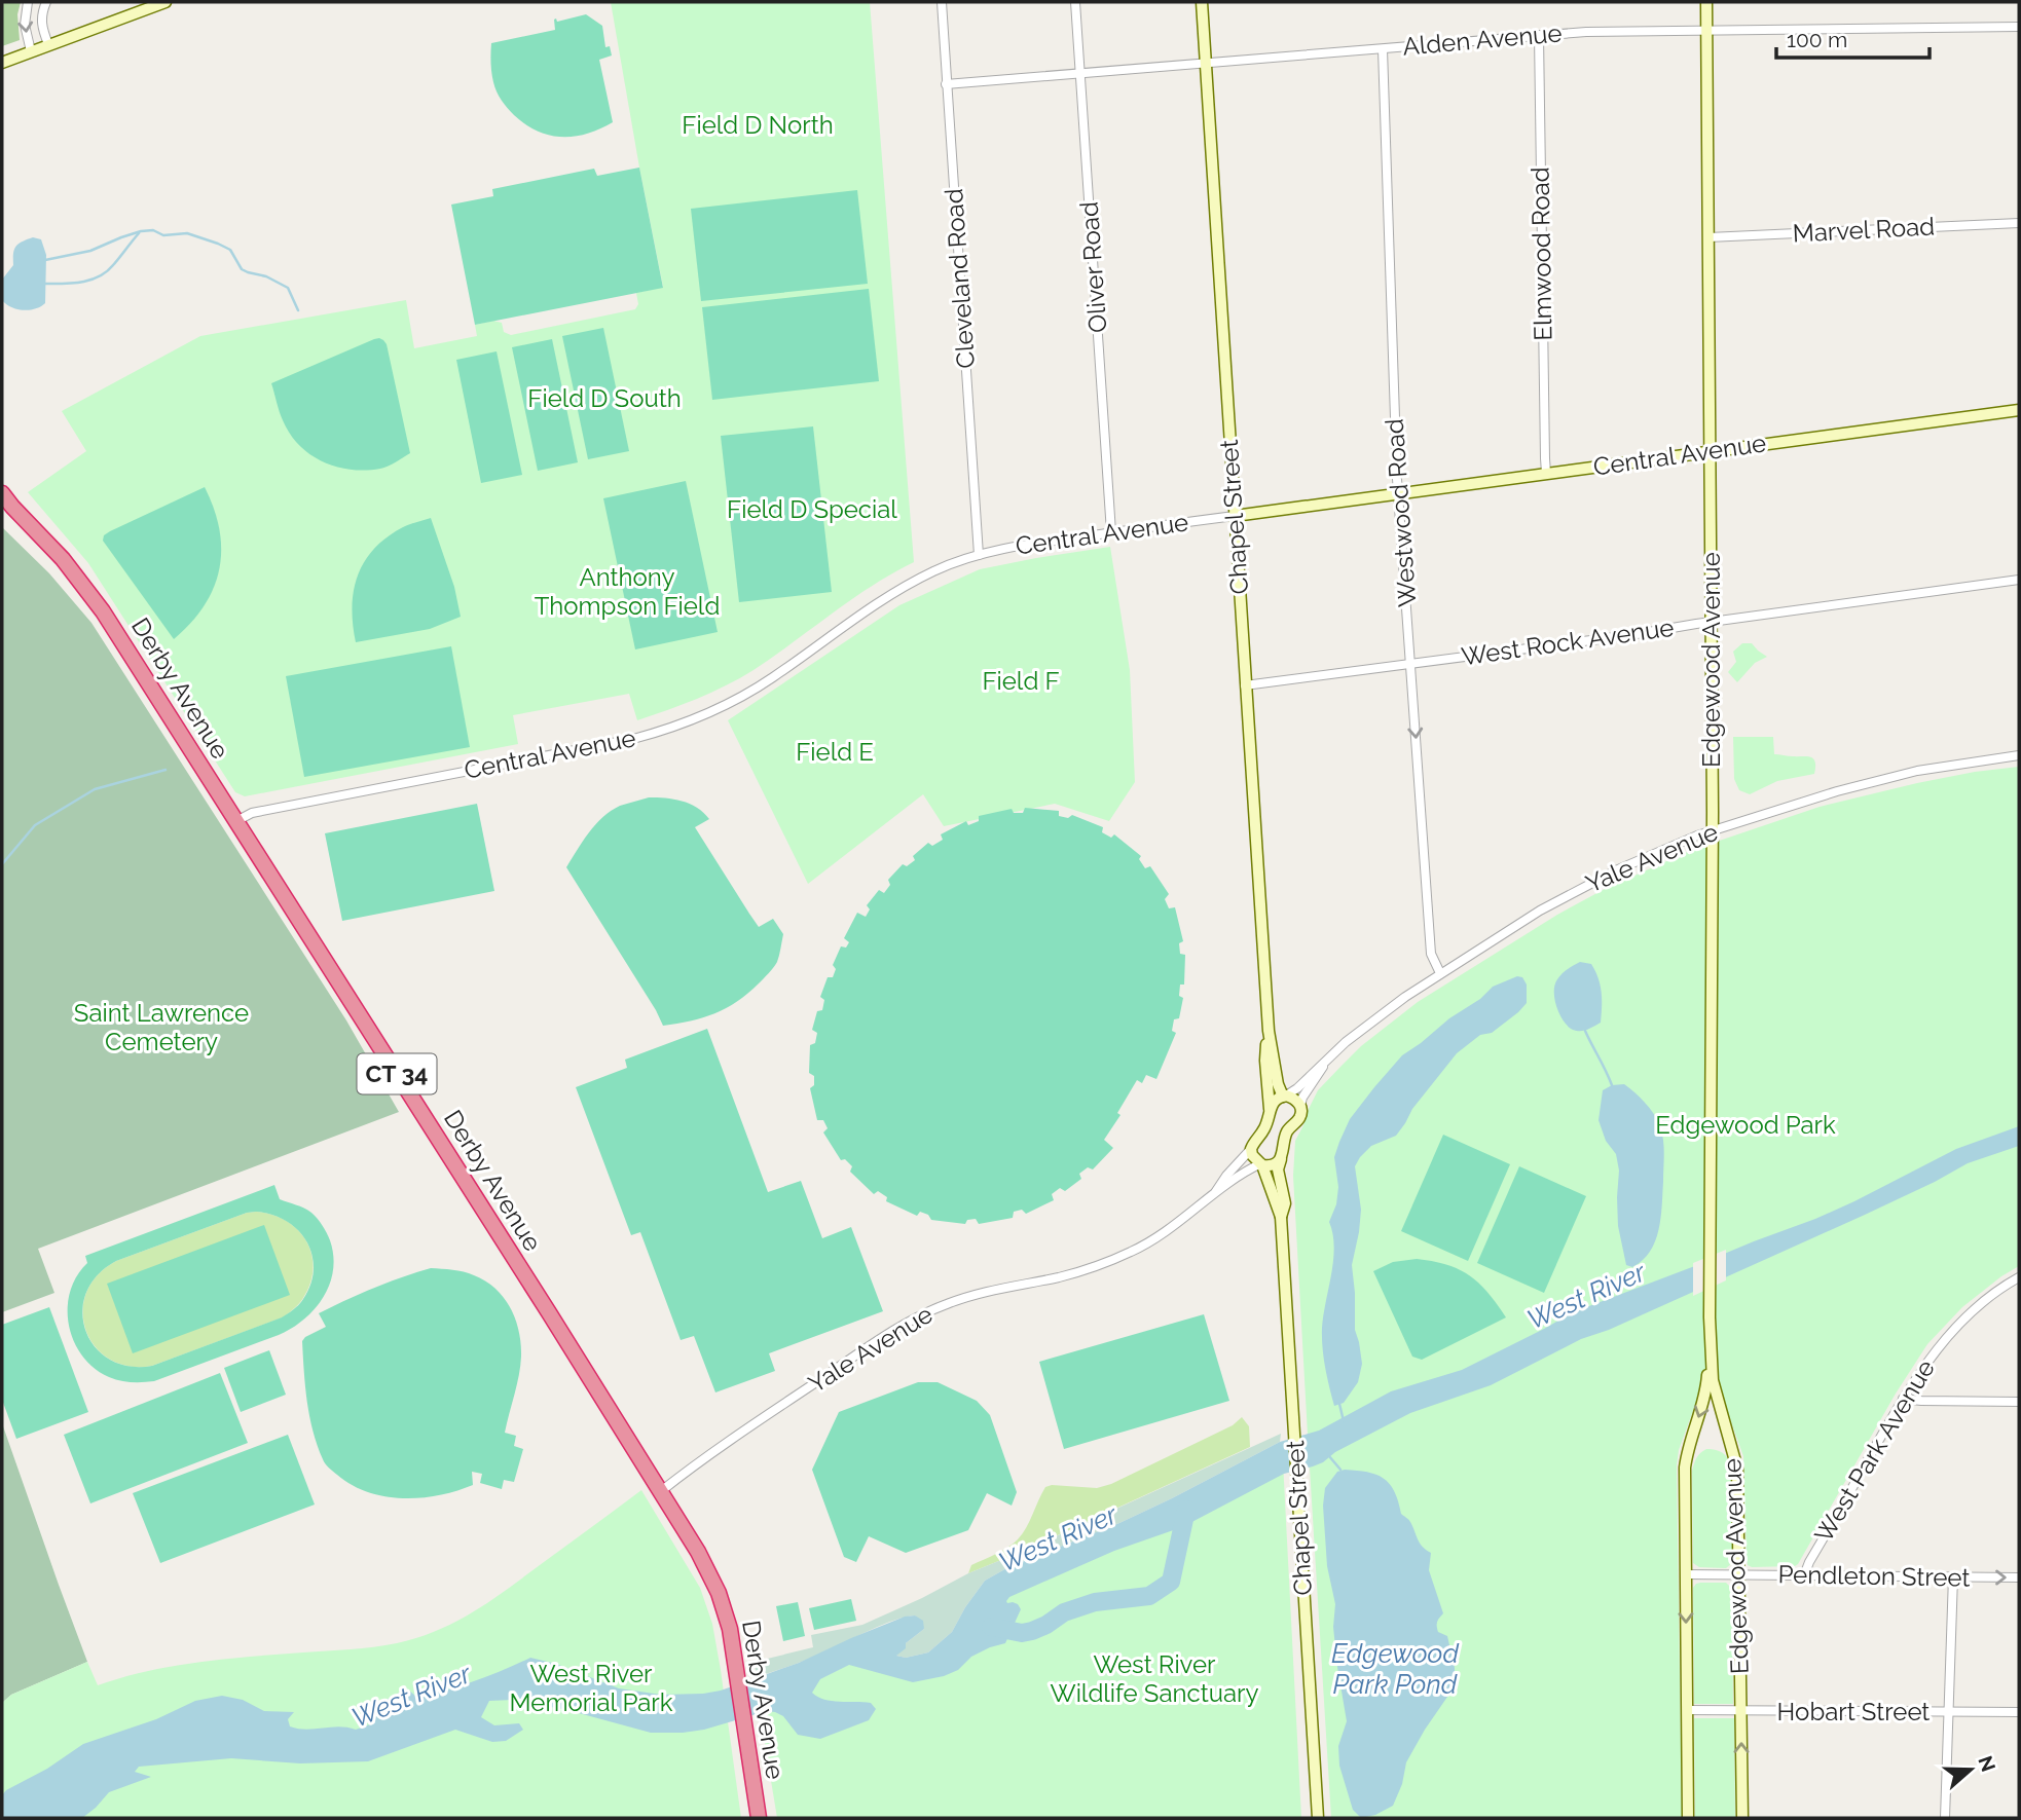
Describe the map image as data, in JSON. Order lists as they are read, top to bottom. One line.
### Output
{"streets":{"highway":["Derby Avenue","CT 34"],"street":["Alden Avenue","Marvel Road","Elmwood Road","Oliver Road","Cleveland Road","Central Avenue","Westwood Road","Chapel Street","West Rock Avenue","Edgewood Avenue","Yale Avenue","West Park Avenue","Pendleton Street","Hobart Street"]},"crossings":[["Alden Avenue","Elmwood Road"],["Alden Avenue","Oliver Road"],["Alden Avenue","Cleveland Road"],["Alden Avenue","Westwood Road"],["Alden Avenue","Chapel Street"],["Alden Avenue","Edgewood Avenue"],["Marvel Road","Edgewood Avenue"],["Elmwood Road","Central Avenue"],["Oliver Road","Central Avenue"],["Cleveland Road","Central Avenue"],["Central Avenue","Westwood Road"],["Central Avenue","Chapel Street"],["Central Avenue","Edgewood Avenue"],["Central Avenue","Derby Avenue"],["Westwood Road","West Rock Avenue"],["Westwood Road","Yale Avenue"],["Chapel Street","West Rock Avenue"],["Chapel Street","Yale Avenue"],["West Rock Avenue","Edgewood Avenue"],["Edgewood Avenue","Yale Avenue"],["Edgewood Avenue","Pendleton Street"],["Edgewood Avenue","Hobart Street"],["Derby Avenue","Yale Avenue"],["West Park Avenue","Pendleton Street"]],"water":["West River","Edgewood Park Pond"],"parks":["Field D North","Field D South","Field D Special","Anthony Thompson Field","Field F","Field E","Saint Lawrence Cemetery","Edgewood Park","West River Wildlife Sanctuary","West River Memorial Park"],"scale_bar":"100 m","north":"right"}
